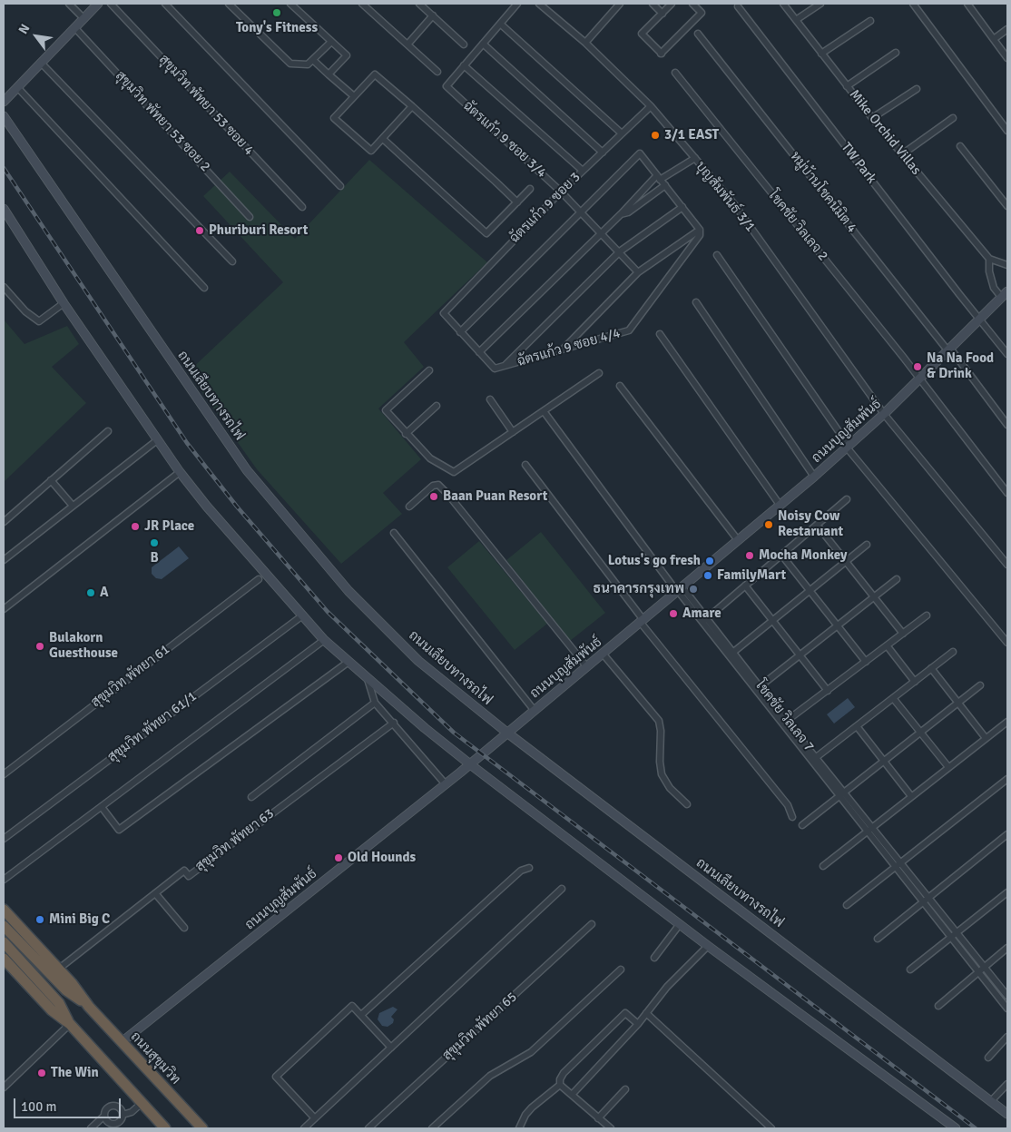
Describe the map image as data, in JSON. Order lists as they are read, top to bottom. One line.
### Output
{"streets":{"highway":["ถนนสุขุมวิท"],"street":["สุขุมวิท พัทยา 53 ซอย 4","สุขุมวิท พัทยา 53 ซอย 2","Mike Orchid Villas","ฉัตรแก้ว 9 ซอย 3/4","TW Park","หมู่บ้านโชคนิมิต 4","บุญสัมพันธ์ 3/1","ฉัตรแก้ว 9 ซอย 3","โชคชัย วิลเลจ 2","ฉัตรแก้ว 9 ซอย 4/4","ถนนเลียบทางรถไฟ","ถนนบุญสัมพันธ์","สุขุมวิท พัทยา 61","โชคชัย วิลเลจ 7","สุขุมวิท พัทยา 61/1","สุขุมวิท พัทยา 63","สุขุมวิท พัทยา 65"]},"crossings":[["ฉัตรแก้ว 9 ซอย 3/4","ฉัตรแก้ว 9 ซอย 3"],["TW Park","ถนนบุญสัมพันธ์"],["หมู่บ้านโชคนิมิต 4","ถนนบุญสัมพันธ์"],["บุญสัมพันธ์ 3/1","ฉัตรแก้ว 9 ซอย 3"],["บุญสัมพันธ์ 3/1","ถนนบุญสัมพันธ์"],["โชคชัย วิลเลจ 2","ถนนบุญสัมพันธ์"],["ถนนเลียบทางรถไฟ","ถนนบุญสัมพันธ์"],["ถนนบุญสัมพันธ์","โชคชัย วิลเลจ 7"],["ถนนบุญสัมพันธ์","ถนนสุขุมวิท"],["สุขุมวิท พัทยา 63","ถนนสุขุมวิท"]],"places":["Tony's Fitness","3/1 EAST","Phuriburi Resort","Na Na Food & Drink","Baan Puan Resort","Noisy Cow Restaruant","JR Place","B","Mocha Monkey","Lotus's go fresh","FamilyMart","ธนาคารกรุงเทพ","A","Amare","Bulakorn Guesthouse","Old Hounds","Mini Big C","The Win"],"scale_bar":"100 m","north":"top left"}
